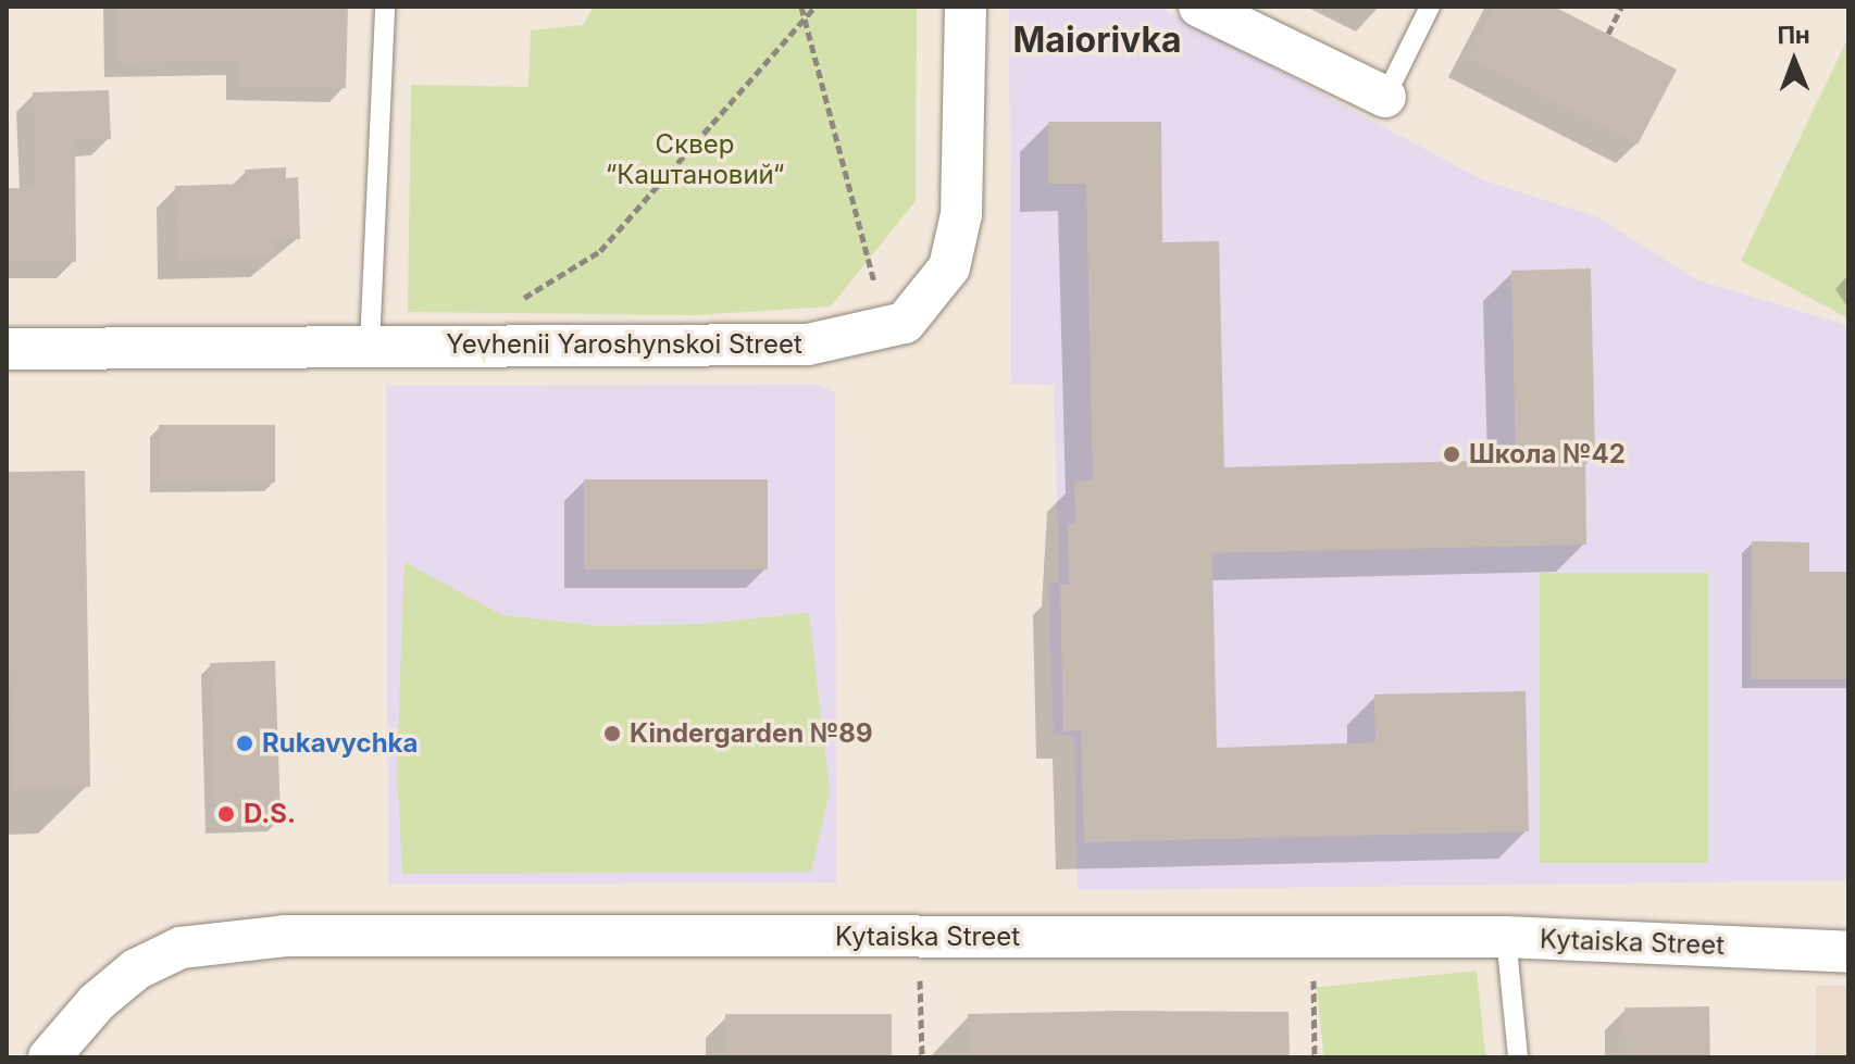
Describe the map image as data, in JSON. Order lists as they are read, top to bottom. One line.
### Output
{"streets":{"street":["Yevhenii Yaroshynskoi Street","Kytaiska Street"]},"districts":["Maiorivka"],"parks":["Сквер “Каштановий“"],"places":["Школа №42","Kindergarden №89","Rukavychka","D.S."],"north":"top"}
